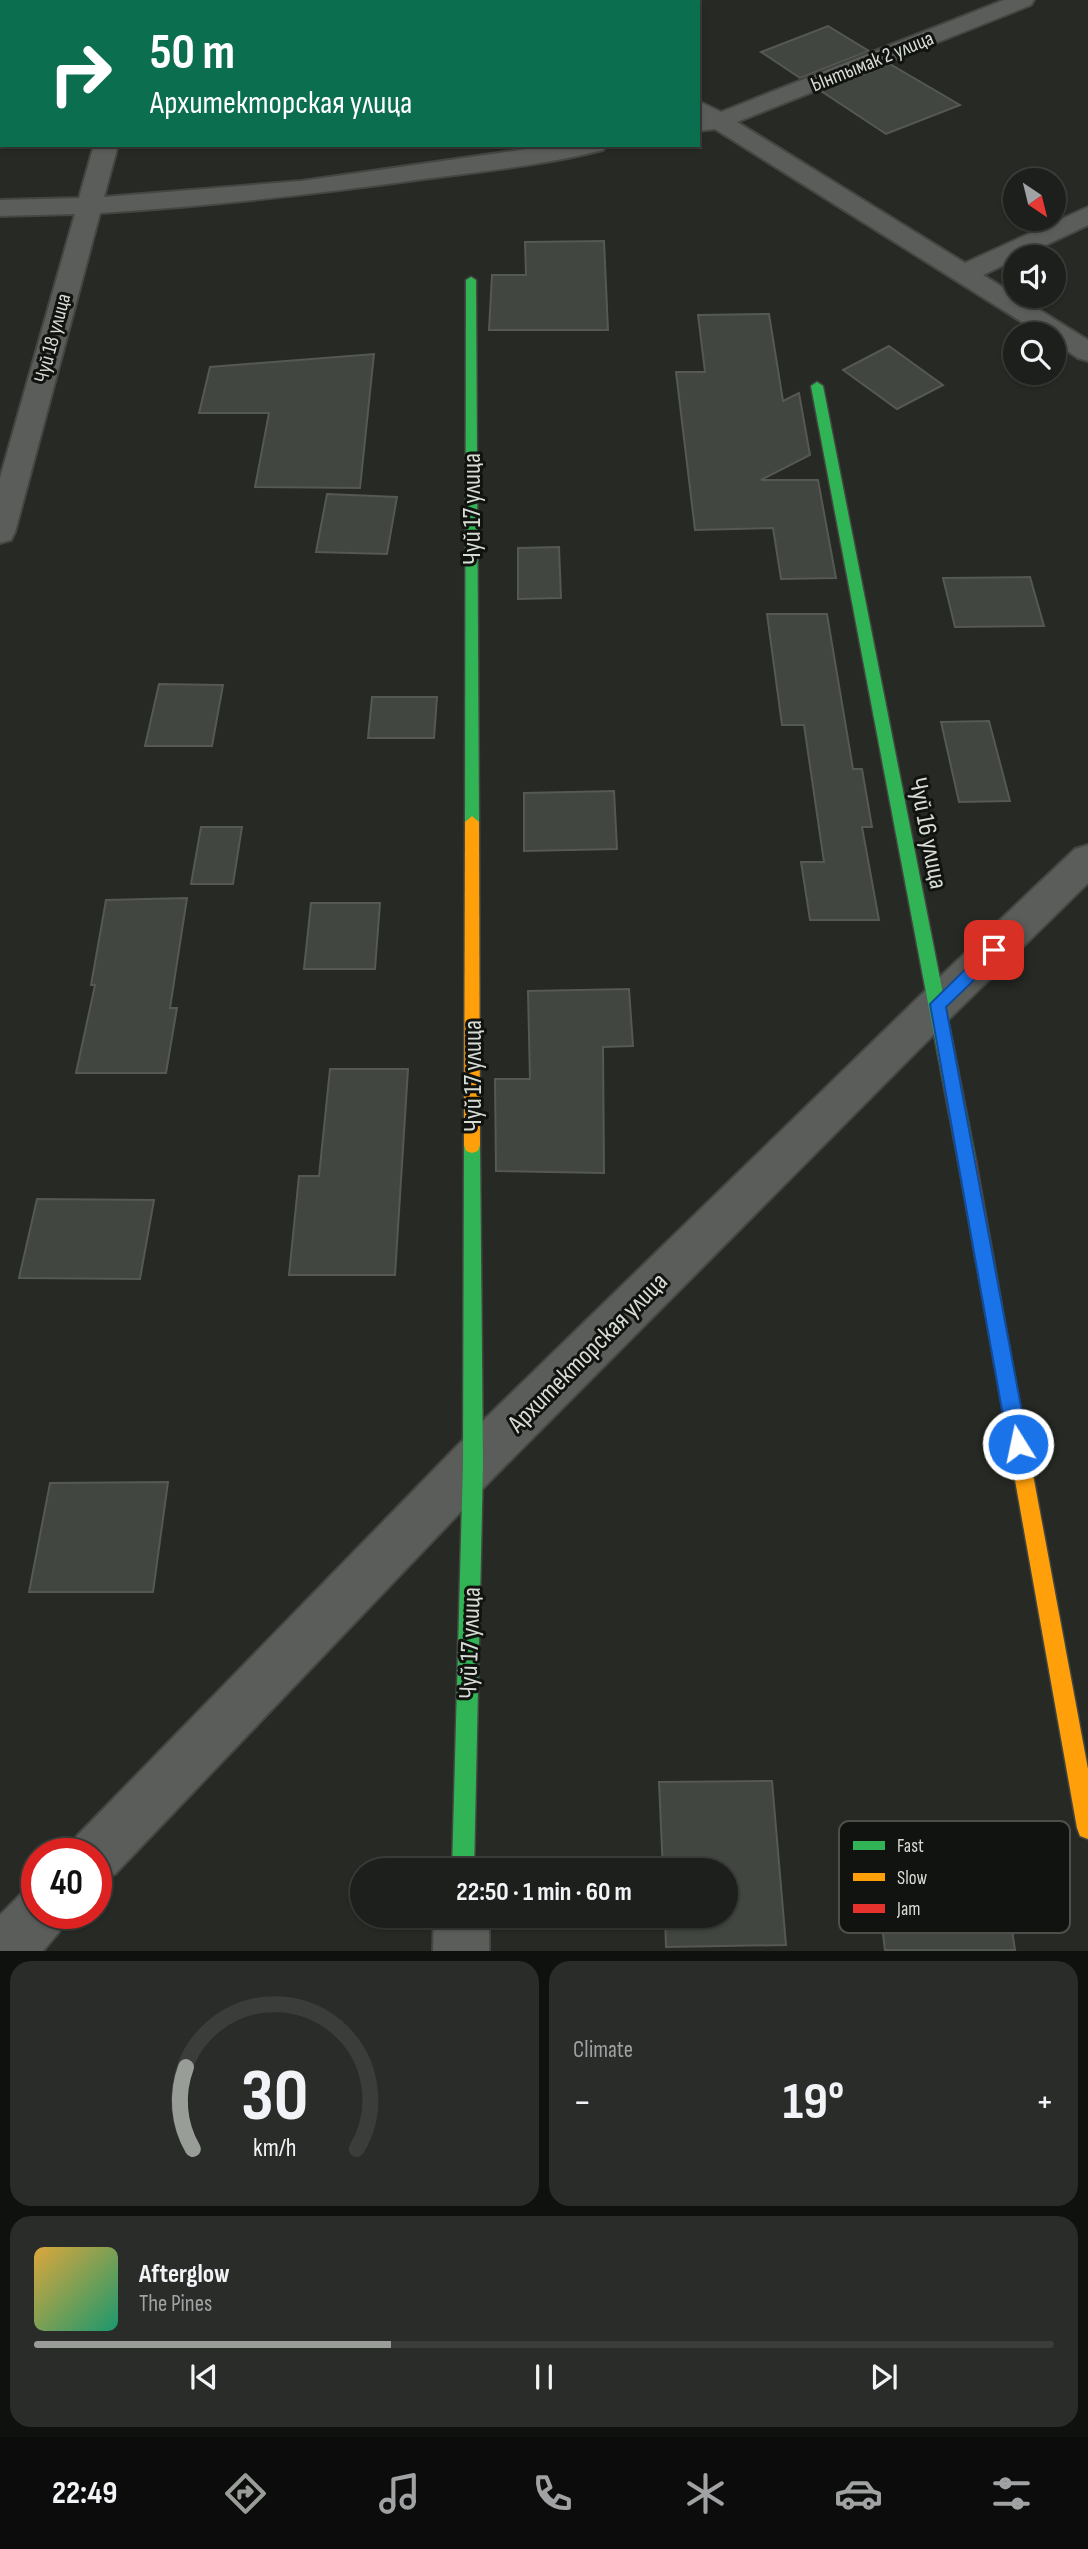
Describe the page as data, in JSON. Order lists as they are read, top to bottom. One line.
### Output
{"streets":{"street":["Ынтымак 2 улица","Чуй 18 улица","Чуй 17 улица","Чуй 16 улица","Архитекторская улица"]},"crossings":[["Чуй 17 улица","Архитекторская улица"],["Чуй 16 улица","Архитекторская улица"]],"legend":["Fast","Slow","Jam"],"north":"bottom right","page":{"turn":["50 m","Архитекторская улица"],"limit":"40","trip":"22:50 · 1 min · 60 m","tile":"Climate","heat":["−","19°","+"],"song":["Afterglow","The Pines"],"tabs":"22:49","gauge":["30","km/h"]}}
